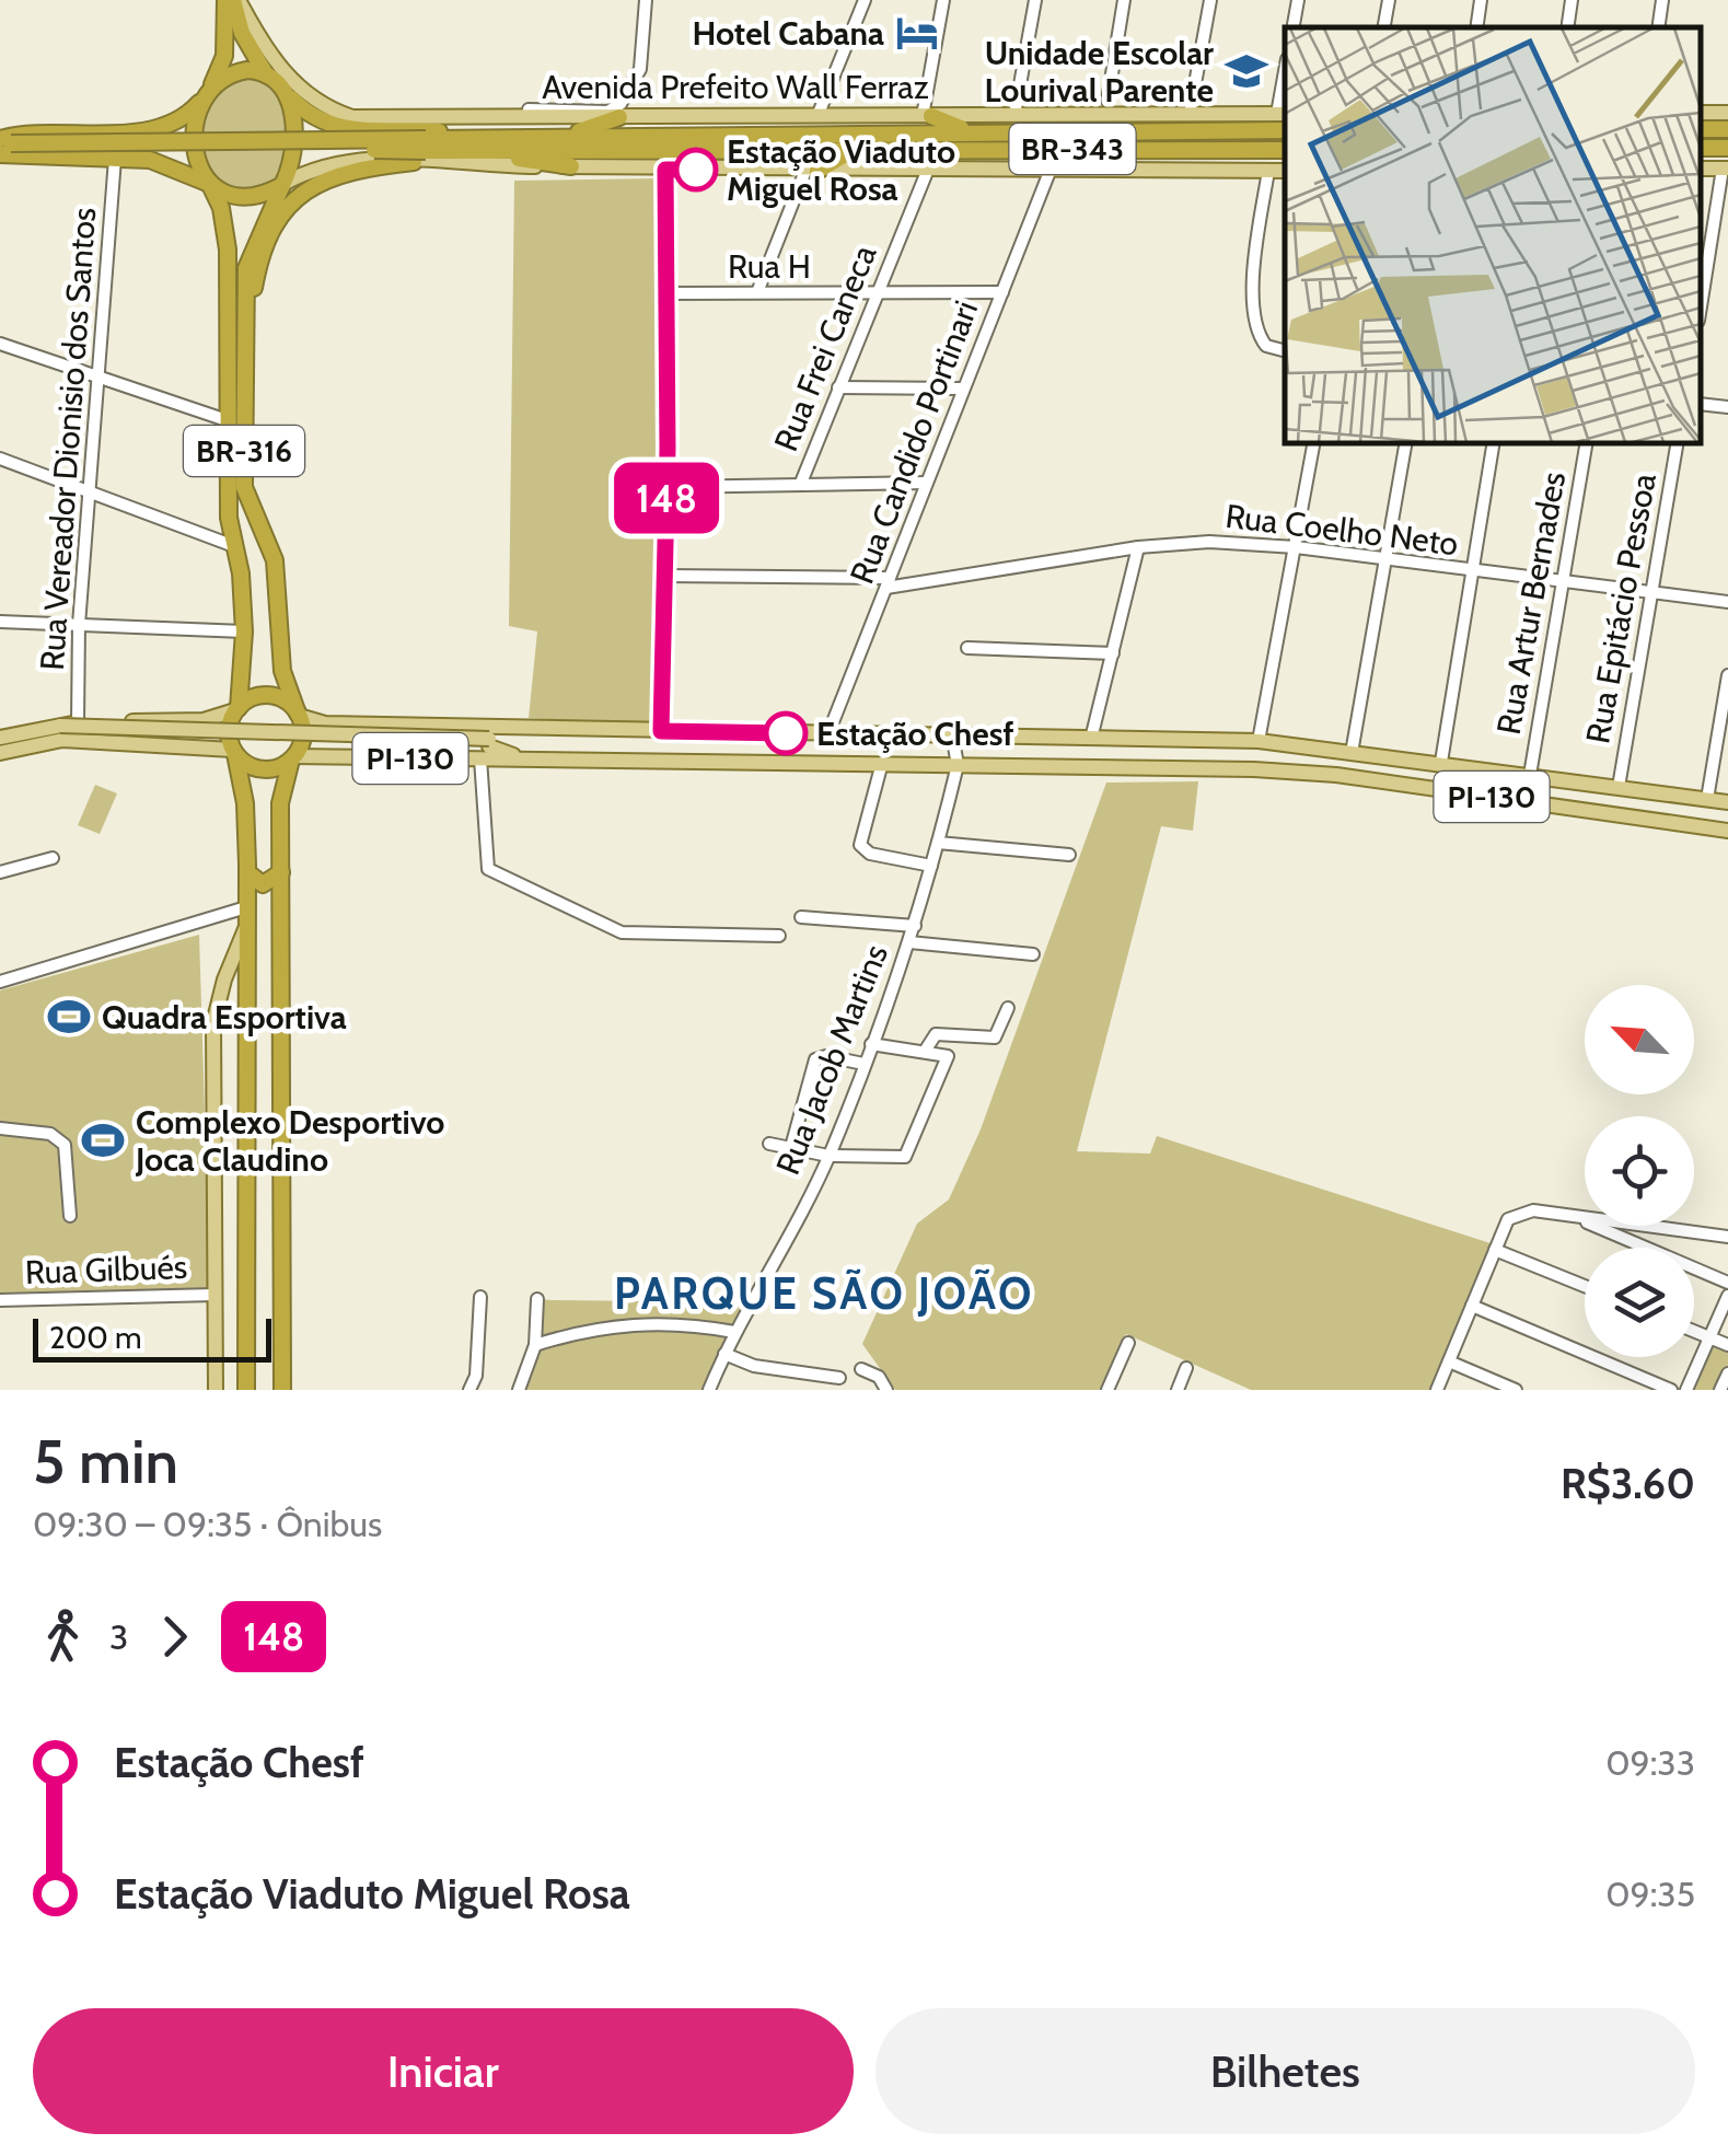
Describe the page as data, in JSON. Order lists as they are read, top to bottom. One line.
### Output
{"streets":{"highway":["Avenida Prefeito Wall Ferraz","BR-343","BR-316"],"main road":["PI-130"],"street":["Rua H","Rua Frei Caneca","Rua Vereador Dionisio dos Santos","Rua Candido Portinari","Rua Coelho Neto","Rua Artur Bernades","Rua Epitácio Pessoa","Rua Jacob Martins","Rua Gilbués"]},"crossings":[["Avenida Prefeito Wall Ferraz","BR-343"],["Avenida Prefeito Wall Ferraz","Rua Frei Caneca"],["Avenida Prefeito Wall Ferraz","Rua Candido Portinari"],["Avenida Prefeito Wall Ferraz","BR-316"],["BR-343","BR-316"],["Rua H","Rua Frei Caneca"],["Rua H","Rua Candido Portinari"],["Rua Candido Portinari","Rua Coelho Neto"],["Rua Candido Portinari","PI-130"],["BR-316","PI-130"],["Rua Coelho Neto","Rua Artur Bernades"],["Rua Coelho Neto","Rua Epitácio Pessoa"],["Rua Artur Bernades","PI-130"],["Rua Epitácio Pessoa","PI-130"],["PI-130","Rua Jacob Martins"]],"districts":["PARQUE SÃO JOÃO"],"places":{"hotel":["Hotel Cabana"],"school or university":["Unidade Escolar Lourival Parente"],"other":["Estação Viaduto Miguel Rosa","Estação Chesf"],"sports":["Quadra Esportiva","Complexo Desportivo Joca Claudino"]},"lines":["bus line 148"],"scale_bar":"200 m","north":"top left","page":{"on_map":"148","scale":"200 m","heading":["5 min","09:30 – 09:35 · Ônibus","R$3.60"],"legs":["3","148"],"list":[{"name":"Estação Chesf","value":"09:33"},{"name":"Estação Viaduto Miguel Rosa","value":"09:35"}],"buttons":["Iniciar","Bilhetes"]}}
